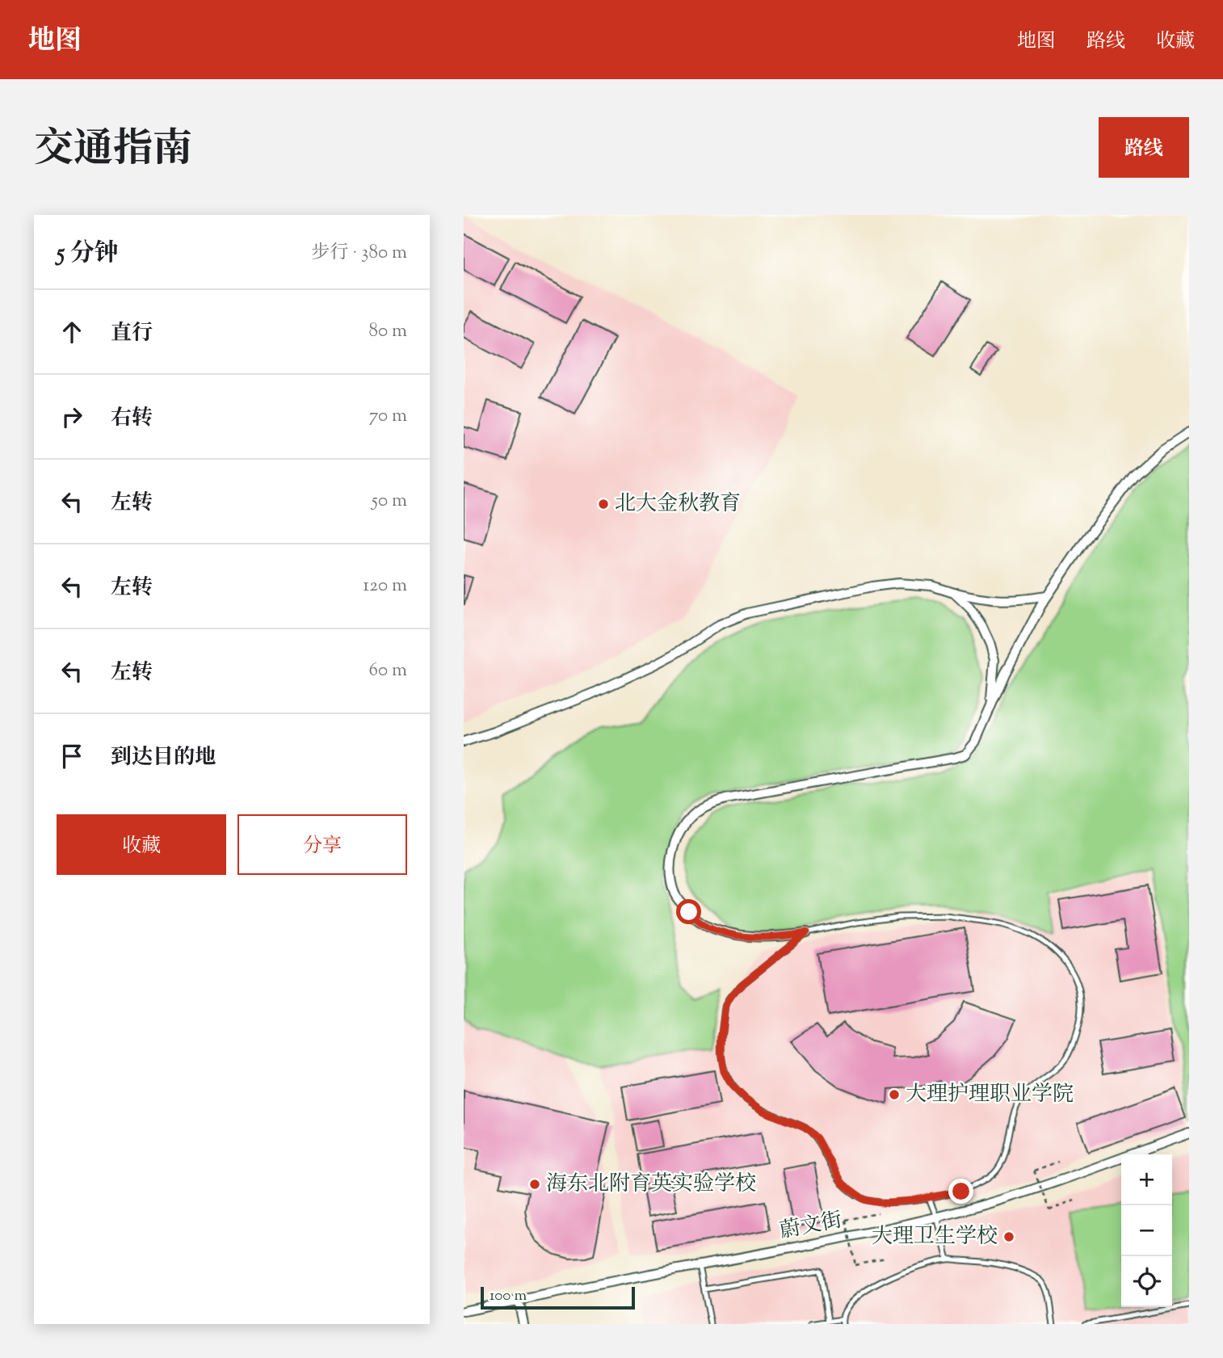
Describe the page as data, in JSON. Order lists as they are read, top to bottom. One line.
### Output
{"streets":{"street":["蔚文街"]},"places":["北大金秋教育","大理护理职业学院","海东北附育英实验学校","大理卫生学校"],"scale_bar":"100 m","page":{"header":"地图","nav":["地图","路线","收藏"],"title":"交通指南","buttons":["路线",["收藏","分享"]],"heading":["5 分钟","步行 · 380 m"],"list":[["直行","80 m"],["右转","70 m"],["左转","50 m"],["左转","120 m"],["左转","60 m"],"到达目的地"],"map_buttons":["+","−"],"scale":"100 m"}}
